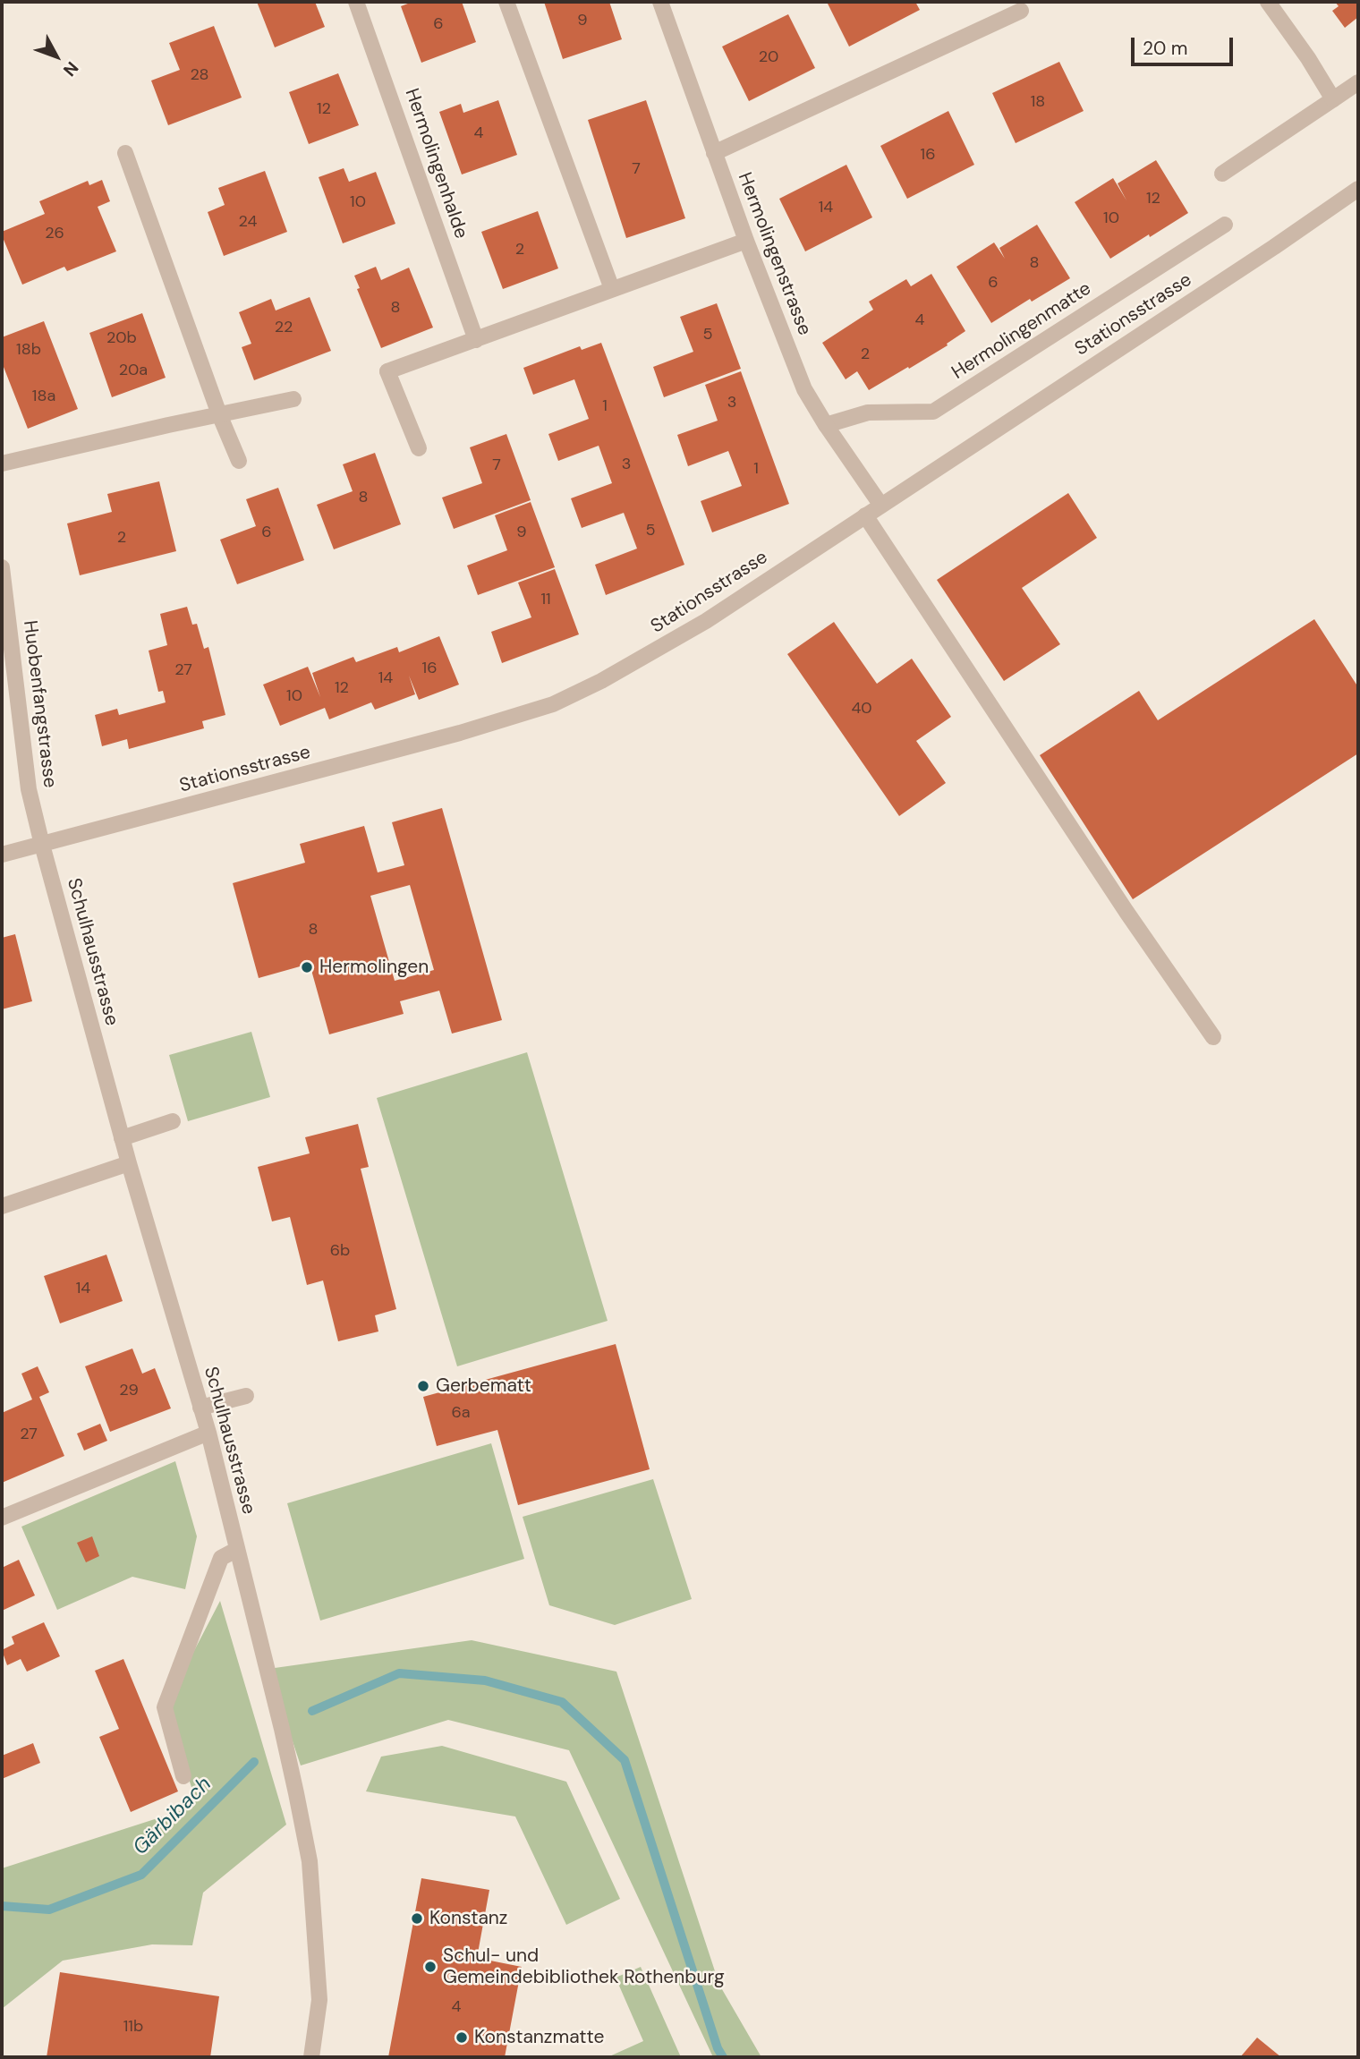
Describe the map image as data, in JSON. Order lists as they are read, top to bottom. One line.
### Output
{"streets":{"street":["Hermolingenhalde","Hermolingenstrasse","Stationsstrasse","Hermolingenmatte","Huobenfangstrasse","Schulhausstrasse"]},"crossings":[["Hermolingenstrasse","Stationsstrasse"],["Hermolingenstrasse","Hermolingenmatte"],["Stationsstrasse","Huobenfangstrasse"],["Stationsstrasse","Schulhausstrasse"],["Huobenfangstrasse","Schulhausstrasse"]],"water":["Gärbibach"],"places":["Hermolingen","Gerbematt","Konstanz","Schul- und Gemeindebibliothek Rothenburg","Konstanzmatte"],"house_numbers":["9","6","20","28","18","12","4","16","7","12","10","14","10","24","26","2","8","6","8","4","22","5","20b","18b","2","20a","18a","3","1","3","7","1","8","5","6","9","2","11","16","27","14","12","10","40","8","6b","14","29","6a","27","4","11b"],"scale_bar":"20 m","north":"bottom right"}
